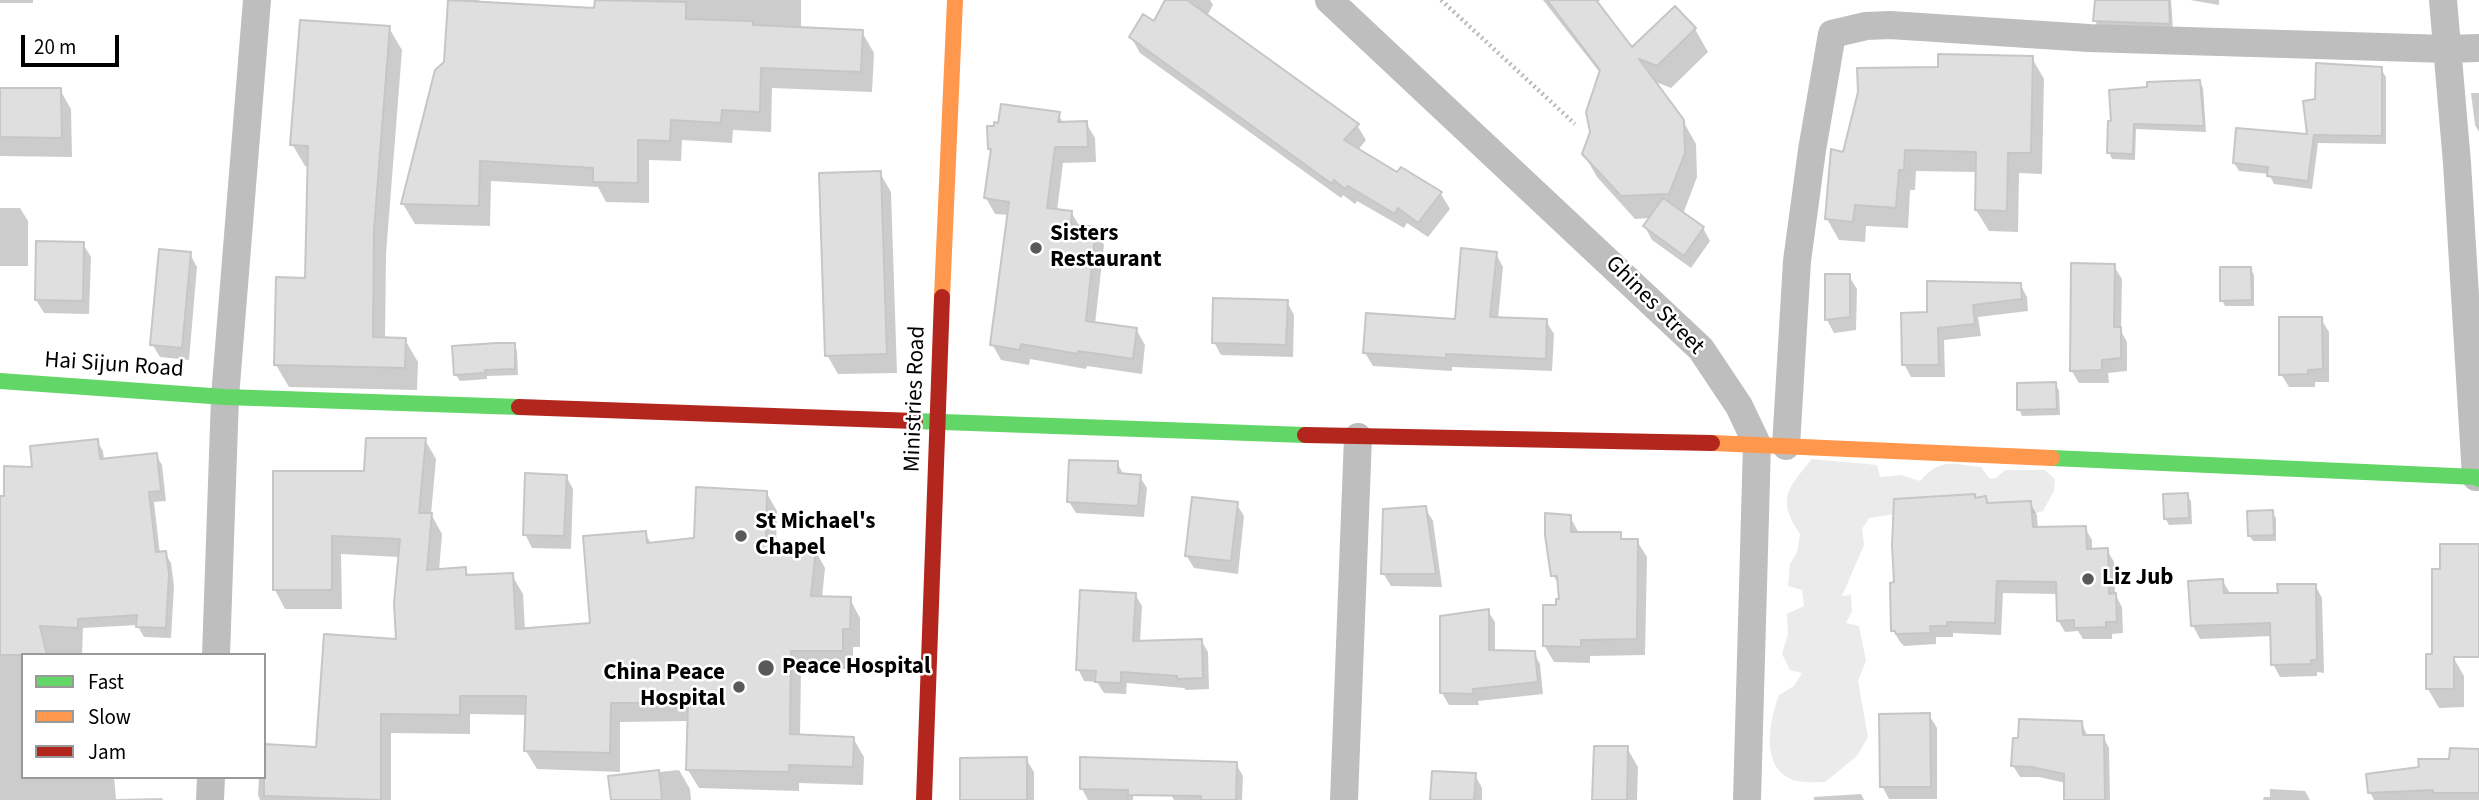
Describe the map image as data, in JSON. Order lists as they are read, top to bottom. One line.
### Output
{"streets":{"street":["Ghines Street","Hai Sijun Road","Ministries Road"]},"crossings":[["Ghines Street","Hai Sijun Road"],["Hai Sijun Road","Ministries Road"]],"places":["Sisters Restaurant","St Michael's Chapel","Liz Jub","Peace Hospital","China Peace Hospital"],"legend":["Fast","Slow","Jam"],"scale_bar":"20 m"}
